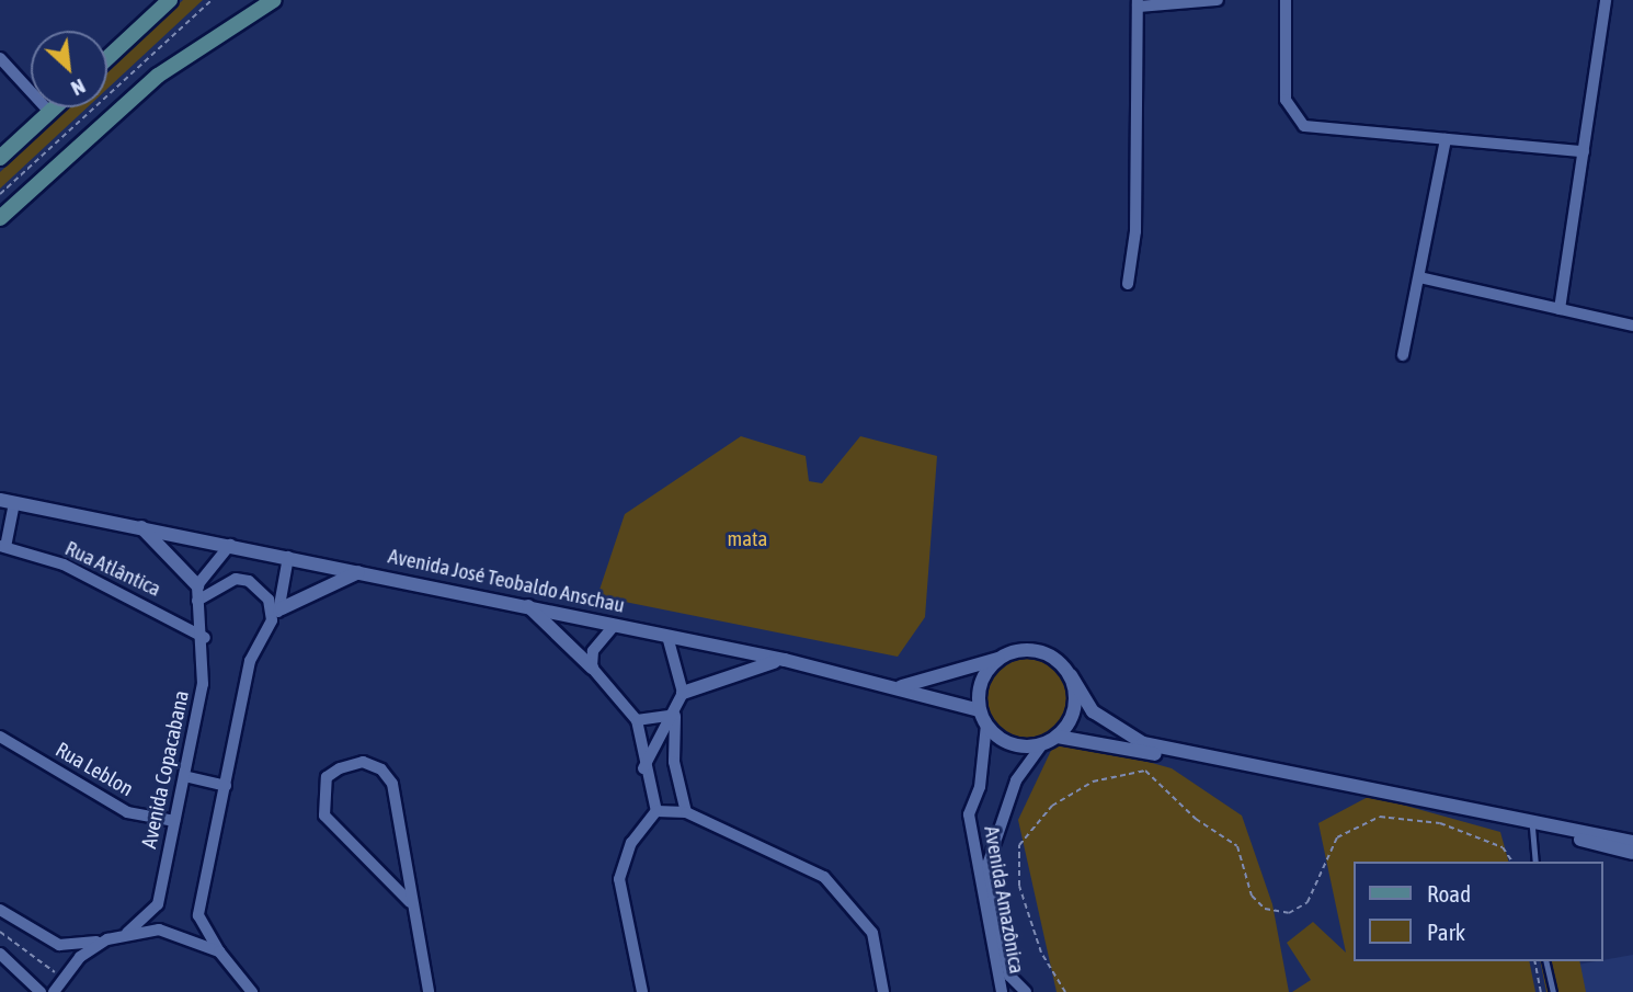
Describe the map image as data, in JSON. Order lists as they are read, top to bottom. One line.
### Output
{"streets":{"street":["Rua Atlântica","Avenida José Teobaldo Anschau","Rua Leblon","Avenida Copacabana","Avenida Amazônica"]},"crossings":[["Rua Atlântica","Avenida Copacabana"],["Avenida José Teobaldo Anschau","Avenida Amazônica"],["Rua Leblon","Avenida Copacabana"]],"parks":["mata"],"legend":["Road","Park"],"north":"bottom right"}
